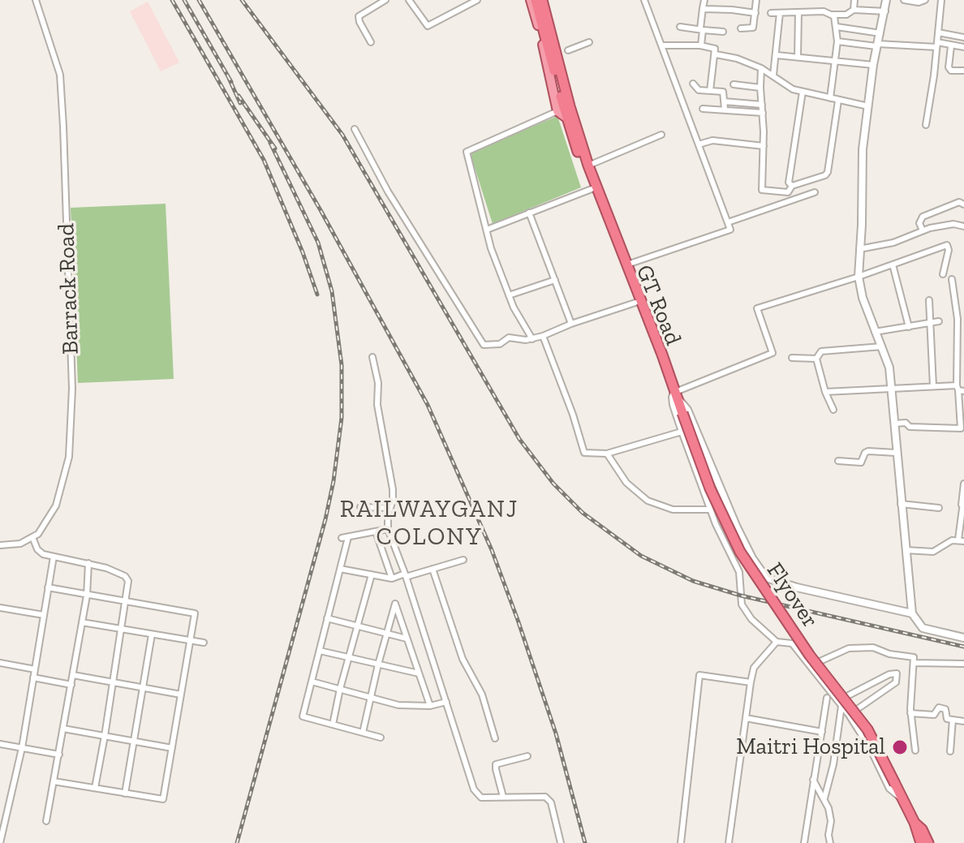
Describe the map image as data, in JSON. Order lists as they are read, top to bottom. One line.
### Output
{"streets":{"highway":["GT Road","Flyover"],"street":["Barrack Road"]},"crossings":[["GT Road","Flyover"]],"districts":["RAILWAYGANJ COLONY"],"places":["Maitri Hospital"]}
